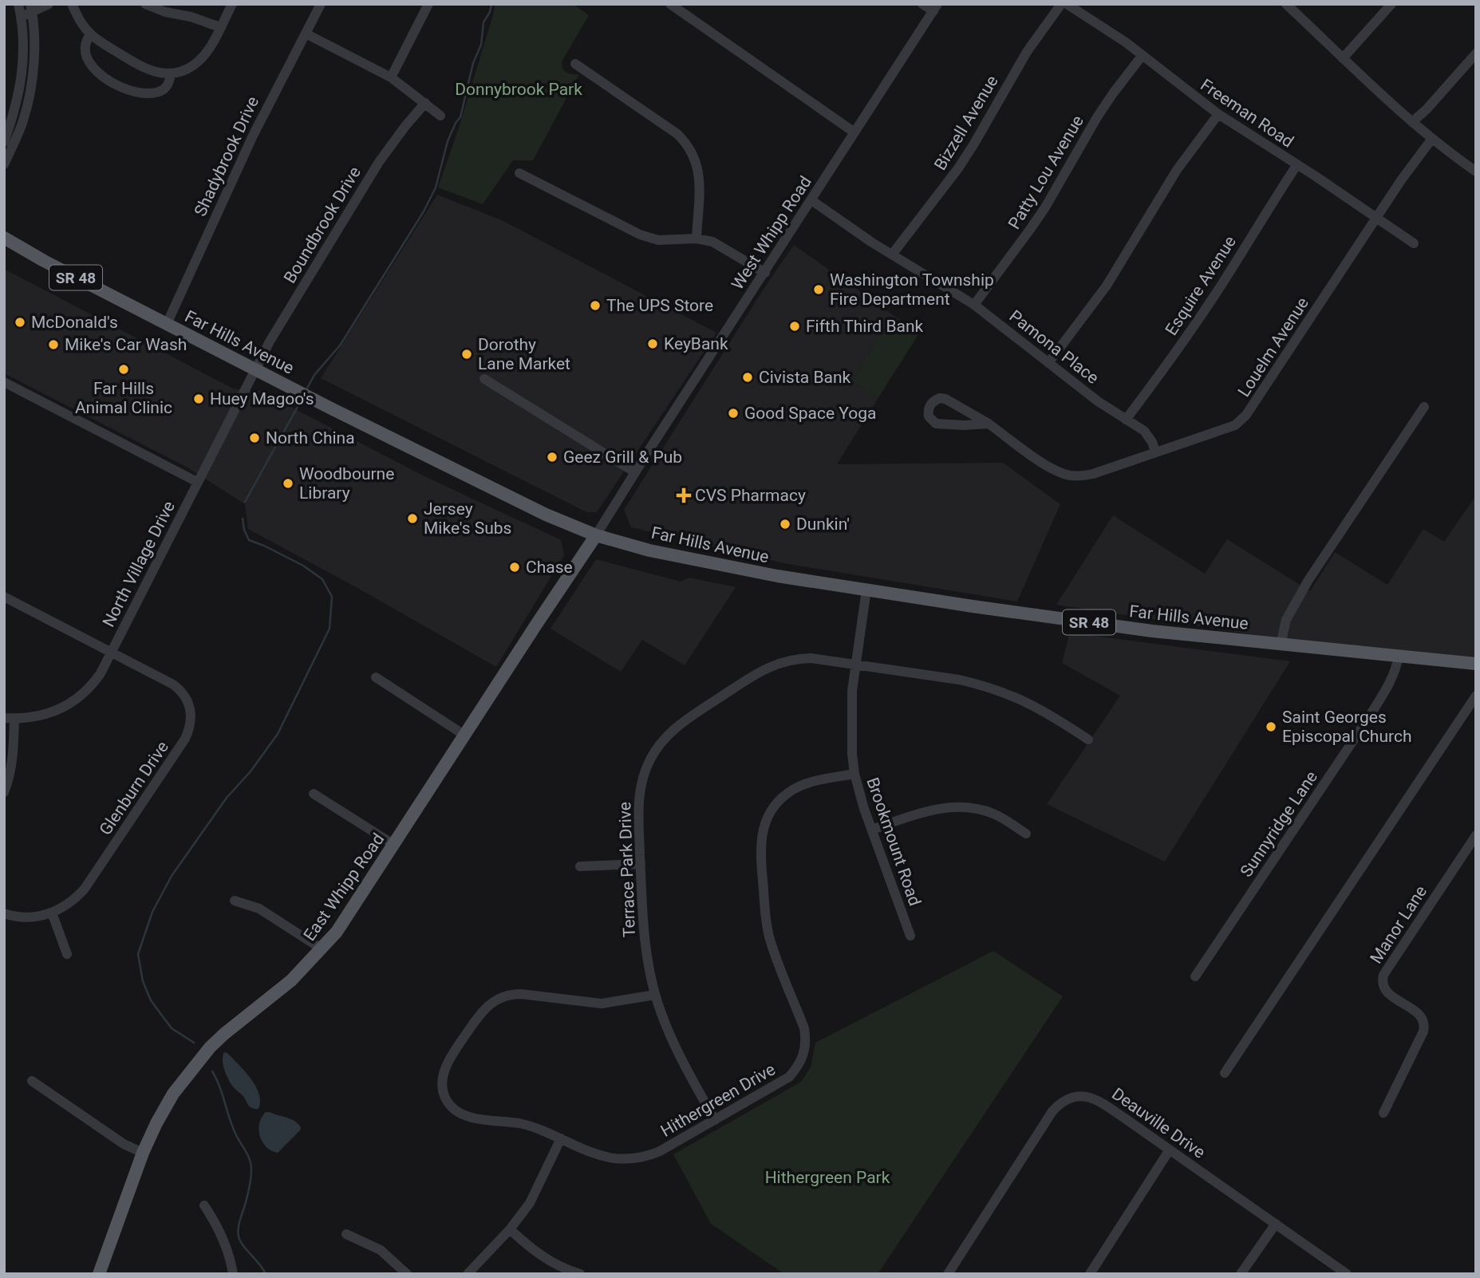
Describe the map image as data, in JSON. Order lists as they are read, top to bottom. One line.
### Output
{"streets":{"main road":["SR 48","Far Hills Avenue","East Whipp Road"],"street":["Freeman Road","Bizzell Avenue","Shadybrook Drive","Patty Lou Avenue","Boundbrook Drive","West Whipp Road","Esquire Avenue","Pamona Place","Louelm Avenue","North Village Drive","Glenburn Drive","Sunnyridge Lane","Brookmount Road","Terrace Park Drive","Manor Lane","Hithergreen Drive","Deauville Drive"]},"crossings":[["Freeman Road","Patty Lou Avenue"],["Freeman Road","Esquire Avenue"],["Freeman Road","Louelm Avenue"],["Bizzell Avenue","Pamona Place"],["Shadybrook Drive","Far Hills Avenue"],["Patty Lou Avenue","Pamona Place"],["Boundbrook Drive","Far Hills Avenue"],["Boundbrook Drive","North Village Drive"],["West Whipp Road","Far Hills Avenue"],["West Whipp Road","Pamona Place"],["West Whipp Road","East Whipp Road"],["Esquire Avenue","Pamona Place"],["Far Hills Avenue","North Village Drive"],["Far Hills Avenue","Sunnyridge Lane"],["Far Hills Avenue","Brookmount Road"],["Far Hills Avenue","East Whipp Road"],["Pamona Place","Louelm Avenue"],["North Village Drive","Glenburn Drive"],["Brookmount Road","Terrace Park Drive"],["Brookmount Road","Hithergreen Drive"],["Terrace Park Drive","Hithergreen Drive"]],"parks":["Donnybrook Park","Hithergreen Park"],"places":{"other":["Washington Township Fire Department","The UPS Store","McDonald's","Fifth Third Bank","KeyBank","Mike's Car Wash","Dorothy Lane Market","Far Hills Animal Clinic","Civista Bank","Huey Magoo's","Good Space Yoga","North China","Geez Grill & Pub","Woodbourne Library","Jersey Mike's Subs","Dunkin'","Chase","Saint Georges Episcopal Church"],"health":["CVS Pharmacy"]}}
